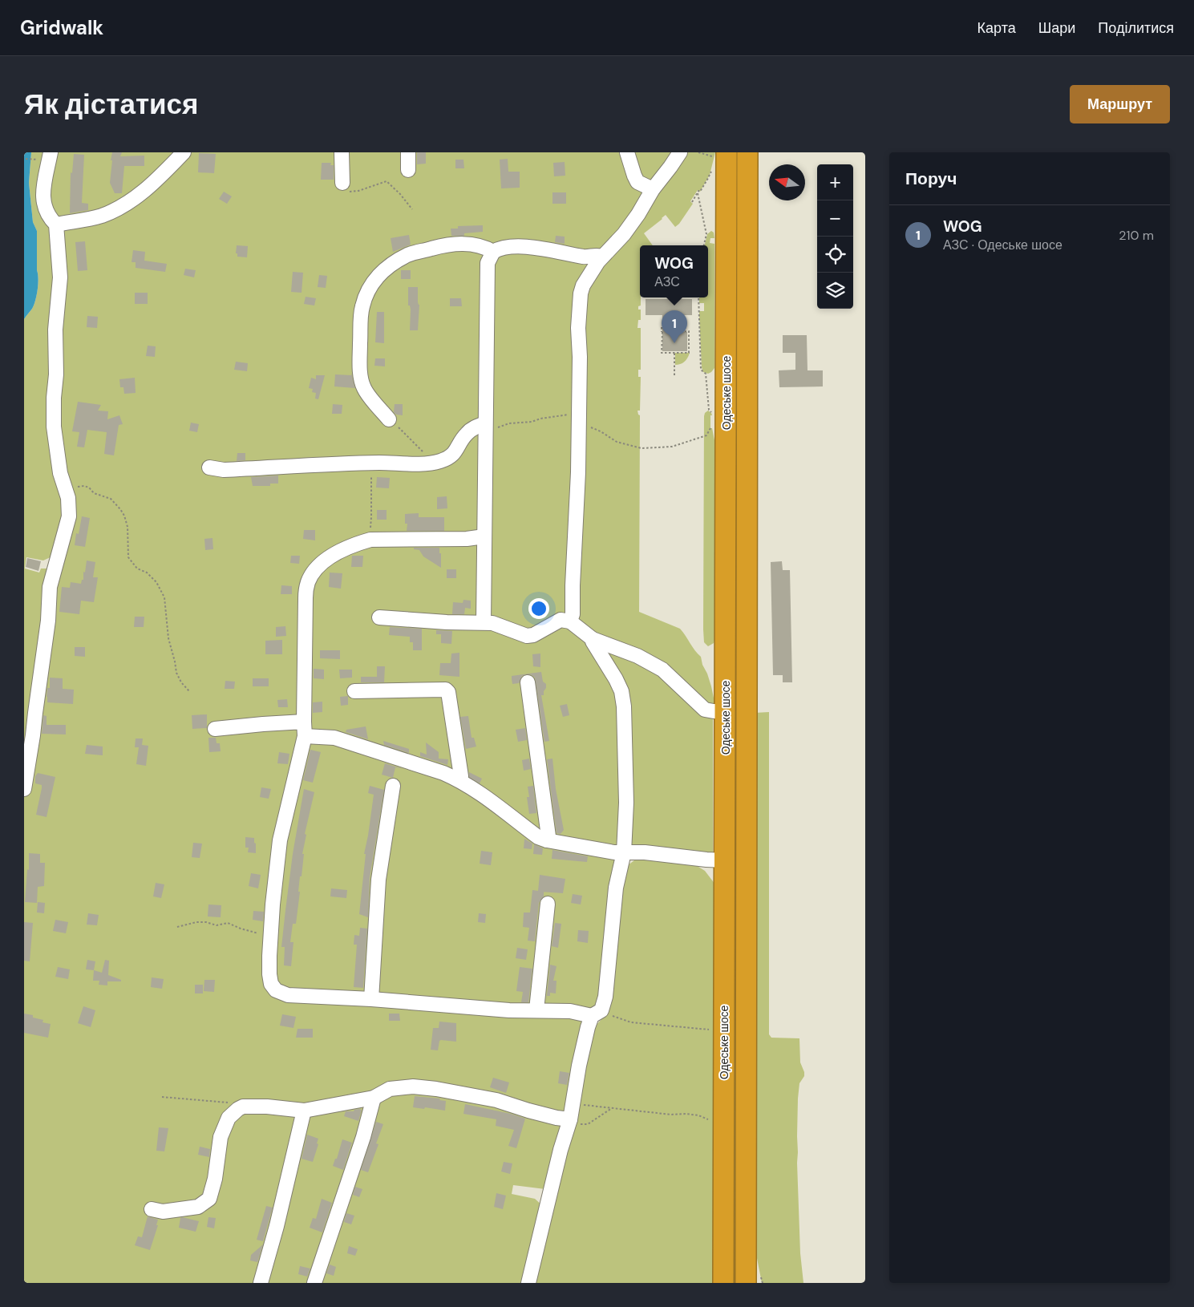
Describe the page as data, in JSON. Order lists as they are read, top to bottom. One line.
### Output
{"streets":{"highway":["Одеське шосе"]},"north":"left","page":{"header":"Gridwalk","nav":["Карта","Шари","Поділитися"],"buttons":"Маршрут","title":"Як дістатися","heading":"Поруч","map_buttons":["+","−"],"list":[{"mark":"1","name":"WOG","note":"АЗС · Одеське шосе","value":"210 m"}],"popup":["WOG","АЗС"],"pins":"1"}}
